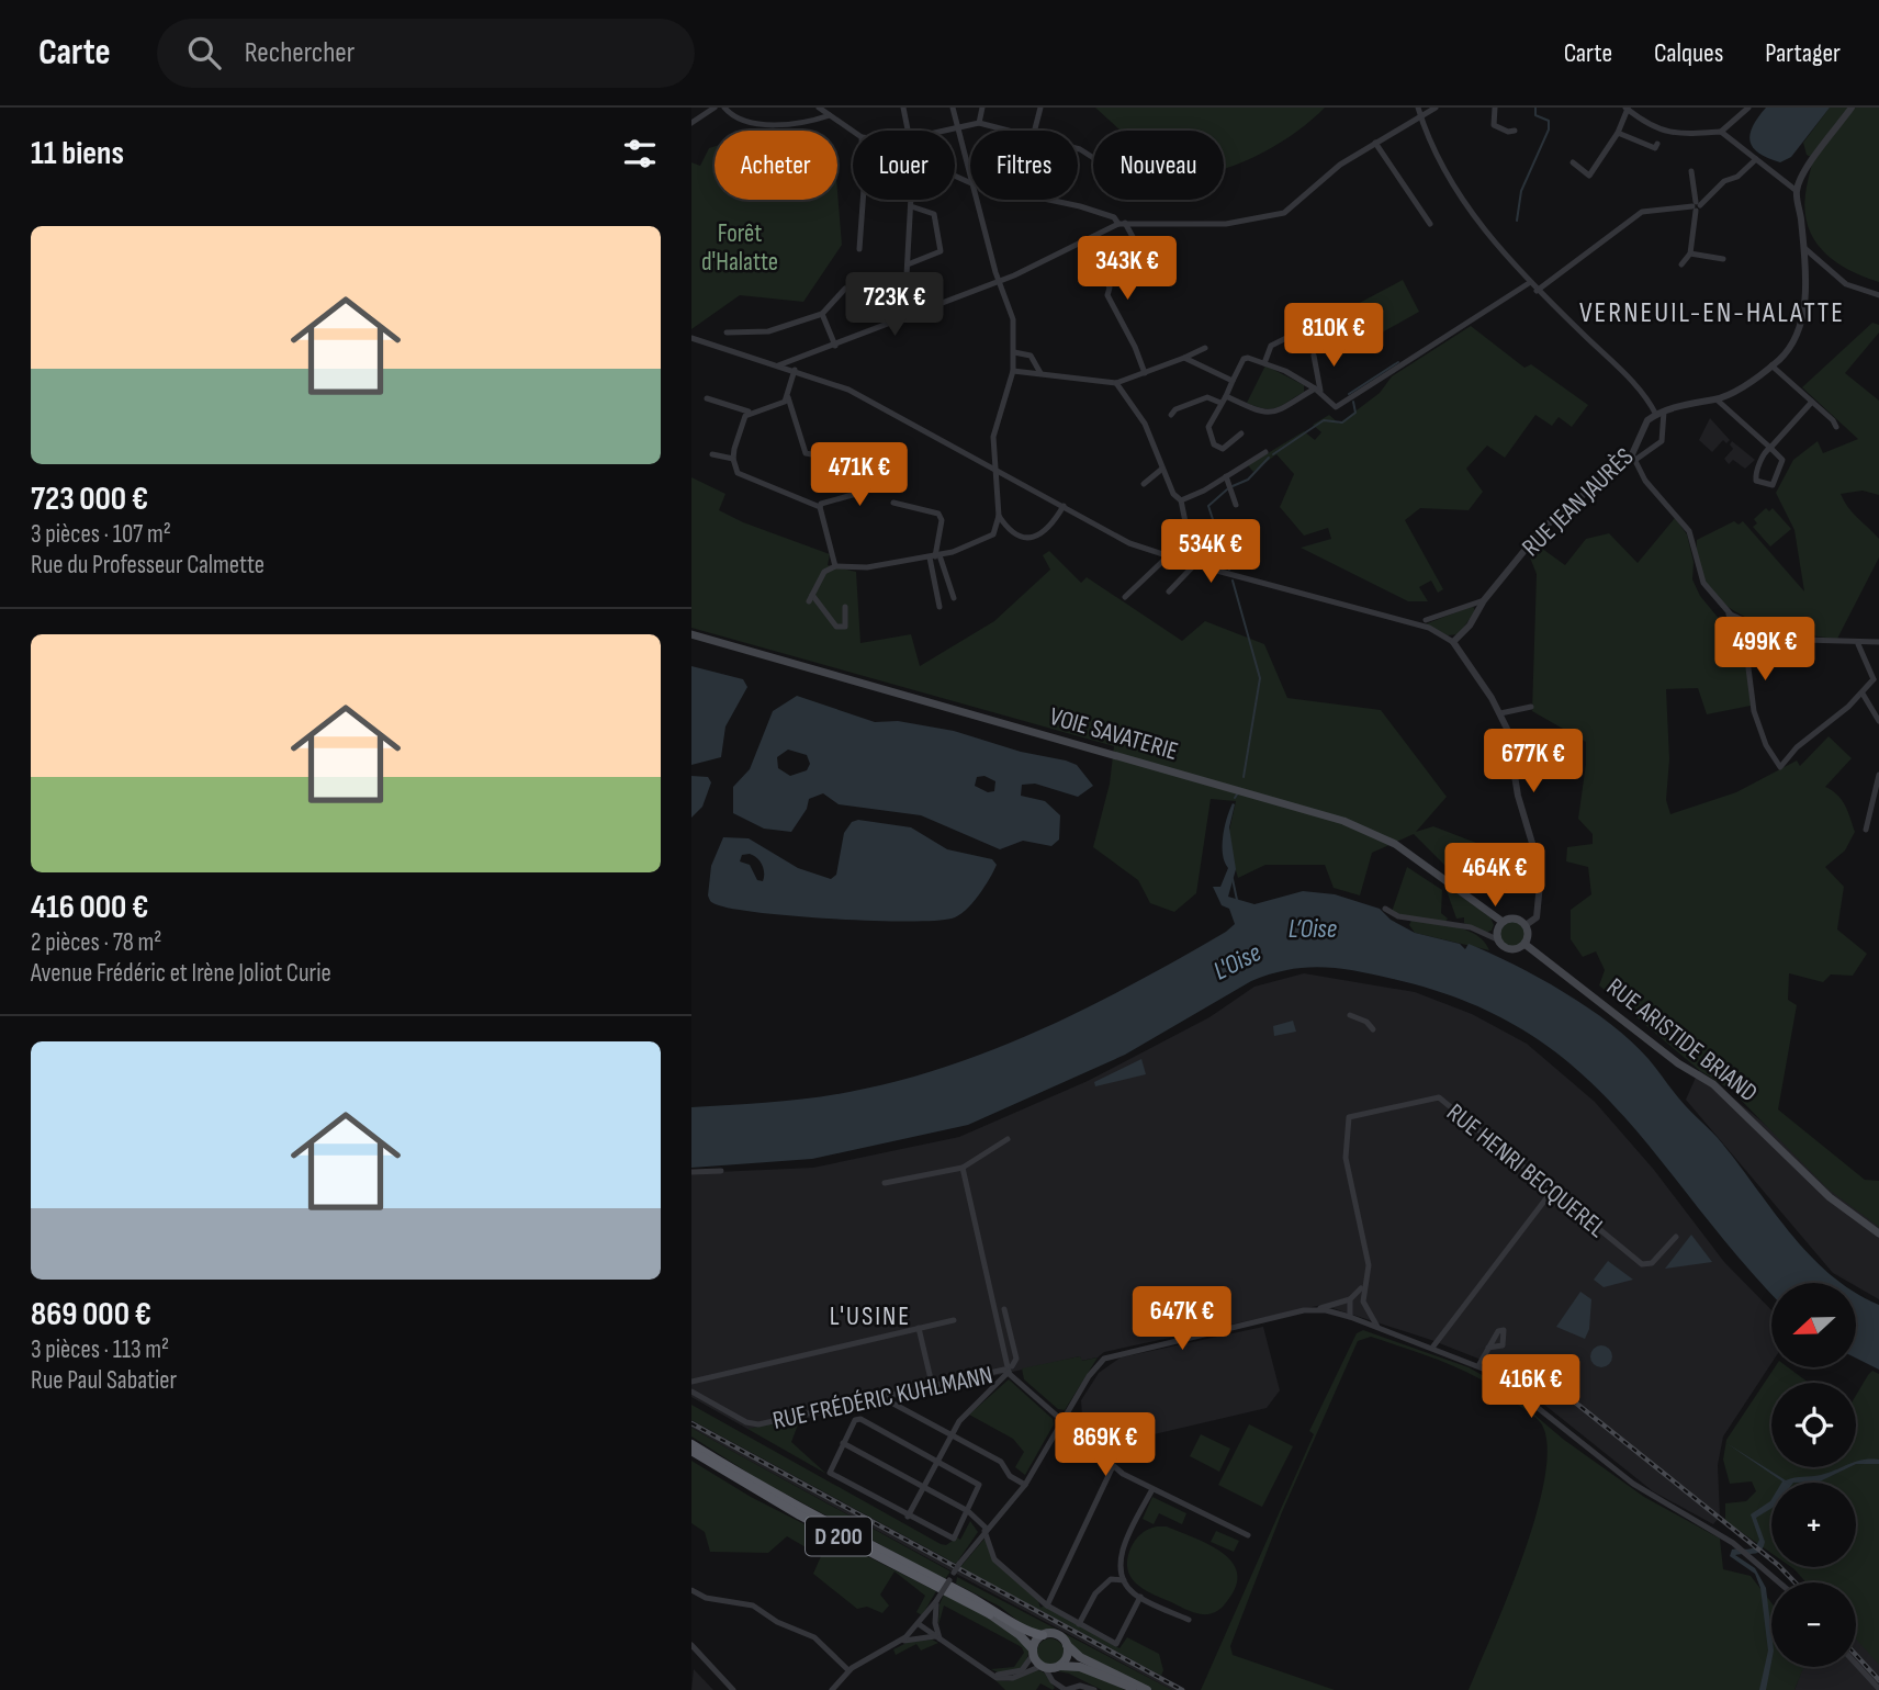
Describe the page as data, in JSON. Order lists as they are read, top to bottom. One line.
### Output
{"streets":{"highway":["D 200"],"main road":["VOIE SAVATERIE","RUE ARISTIDE BRIAND"],"street":["RUE JEAN JAURÈS","RUE HENRI BECQUEREL","RUE FRÉDÉRIC KUHLMANN"]},"crossings":[["VOIE SAVATERIE","RUE ARISTIDE BRIAND"]],"districts":["VERNEUIL-EN-HALATTE","L'USINE"],"water":["L’Oise","L'Oise"],"parks":["Forêt d'Halatte"],"north":"left","page":{"header":"Carte","search":"Rechercher","nav":["Carte","Calques","Partager"],"heading":"11 biens","chip":["Acheter","Louer","Filtres","Nouveau"],"list":[{"name":"723 000 €","note":"3 pièces · 107 m² · Rue du Professeur Calmette"},{"name":"416 000 €","note":"2 pièces · 78 m² · Avenue Frédéric et Irène Joliot Curie"},{"name":"869 000 €","note":"3 pièces · 113 m² · Rue Paul Sabatier"}],"price":["343K €","723K €","810K €","471K €","534K €","499K €","677K €","464K €","647K €","416K €","869K €"],"map_buttons":["+","−"]}}
